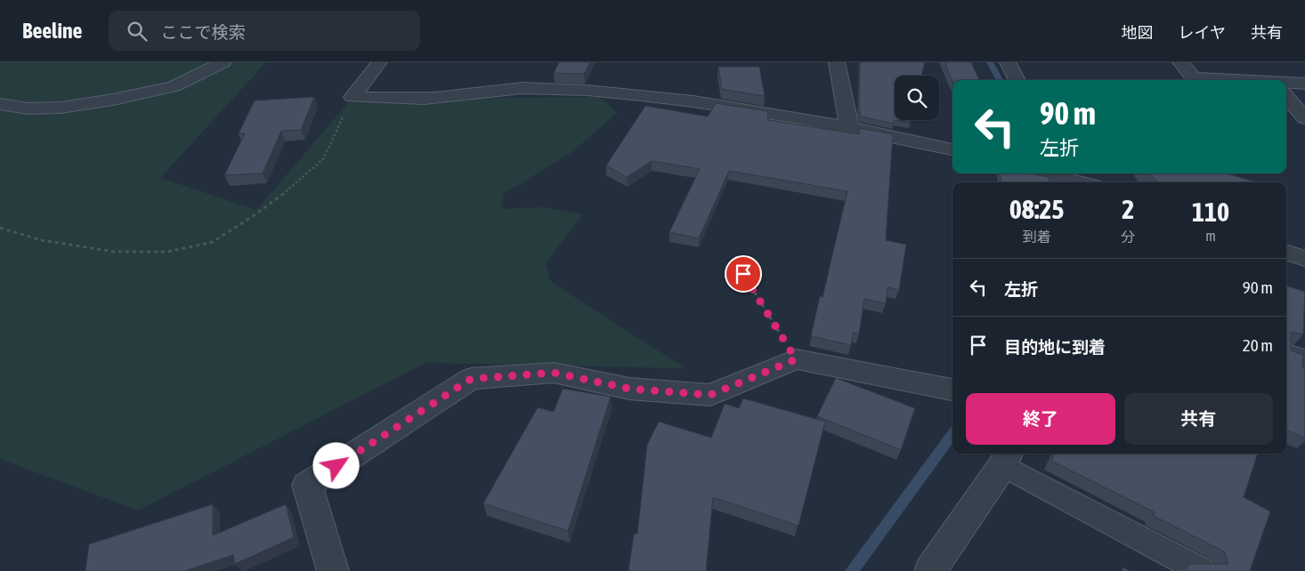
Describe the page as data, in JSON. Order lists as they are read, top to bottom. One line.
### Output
{"page":{"header":"Beeline","search":"ここで検索","nav":["地図","レイヤ","共有"],"turn":["90 m","左折"],"eta":["08:25","到着","2","分","110","m"],"list":[{"name":"左折","value":"90 m"},{"name":"目的地に到着","value":"20 m"}],"buttons":["終了","共有"]}}
